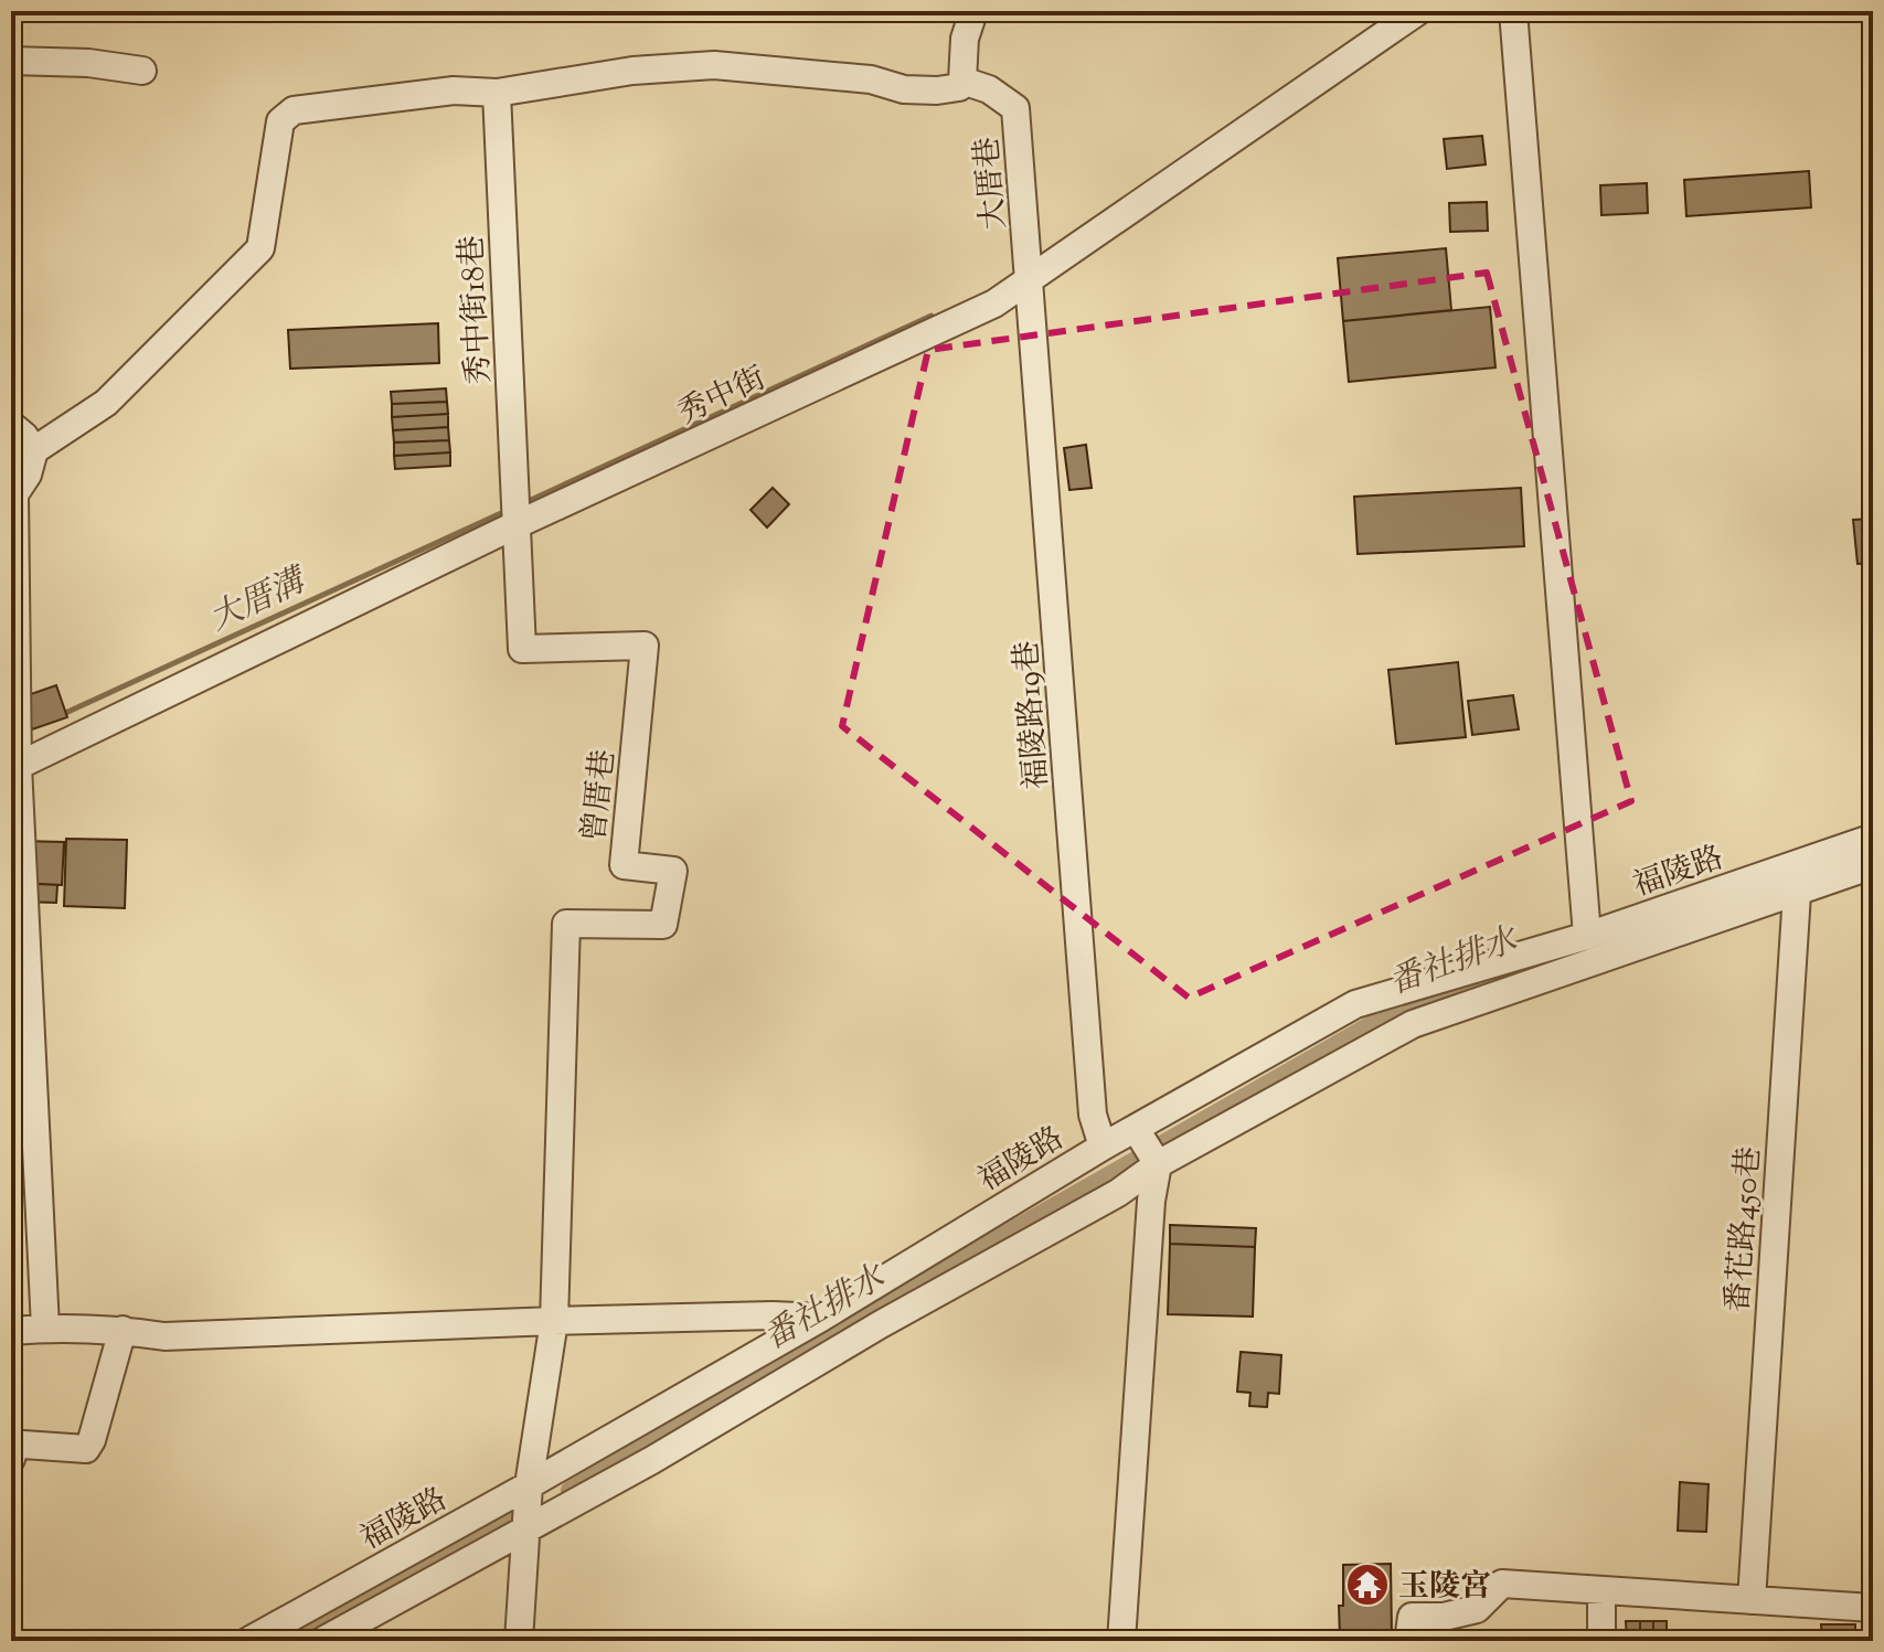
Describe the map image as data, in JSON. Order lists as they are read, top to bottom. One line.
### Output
{"streets":{"street":["大厝巷","秀中街18巷","秀中街","福陵路19巷","曾厝巷","福陵路","番花路450巷"]},"crossings":[["大厝巷","秀中街"],["大厝巷","福陵路19巷"],["秀中街18巷","秀中街"],["秀中街18巷","曾厝巷"],["秀中街","福陵路19巷"],["秀中街","曾厝巷"],["福陵路19巷","福陵路"],["曾厝巷","福陵路"],["福陵路","番花路450巷"]],"water":["大厝溝","番社排水"],"places":{"temple":["玉陵宮"]}}
